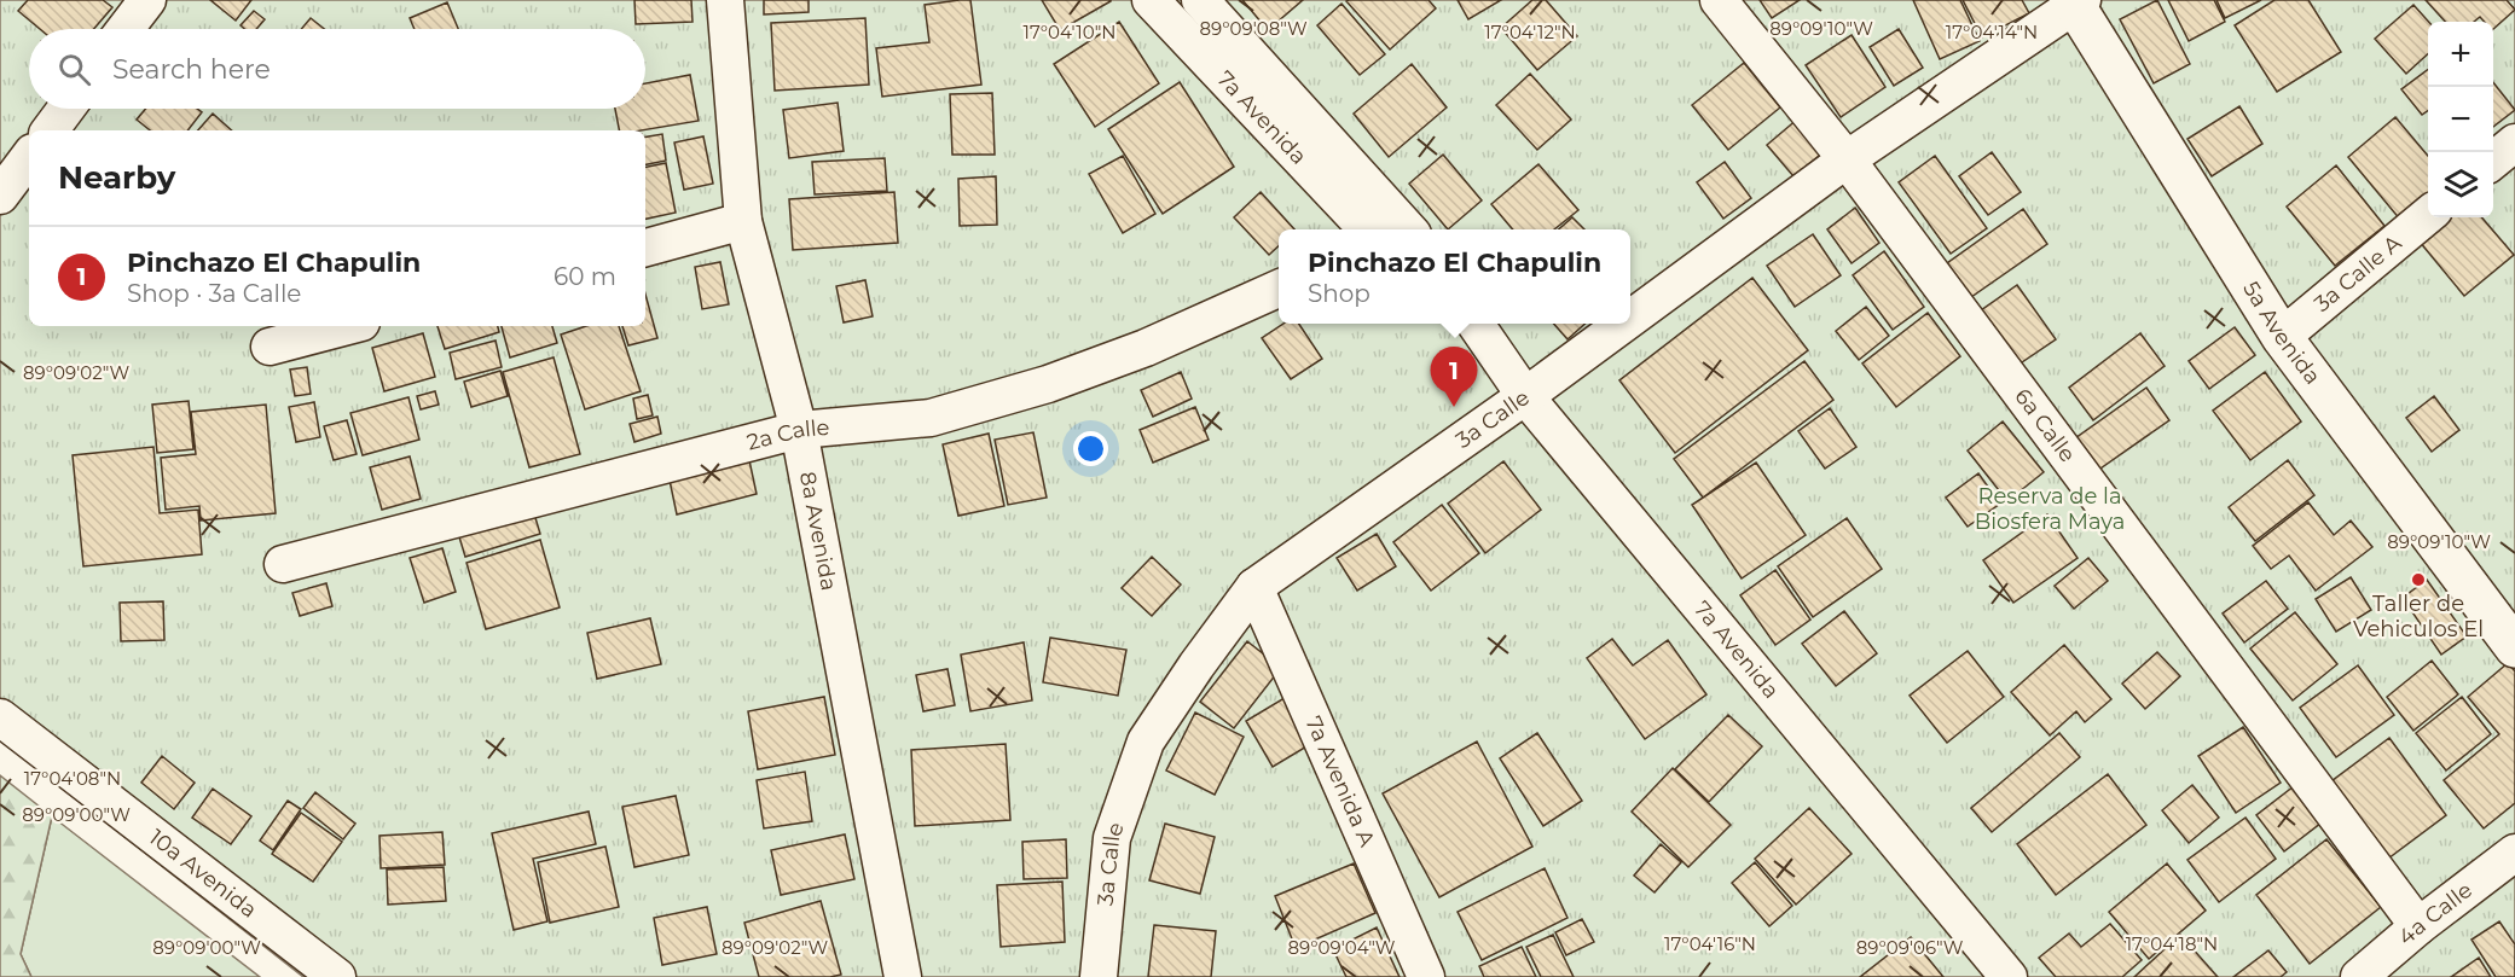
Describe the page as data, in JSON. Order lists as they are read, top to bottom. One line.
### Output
{"streets":{"street":["7a Avenida","3a Calle A","5a Avenida","3a Calle","6a Calle","2a Calle","8a Avenida","7a Avenida A","10a Avenida","4a Calle"]},"crossings":[["7a Avenida","3a Calle"],["3a Calle A","5a Avenida"],["5a Avenida","3a Calle"],["3a Calle","6a Calle"],["3a Calle","7a Avenida A"],["6a Calle","4a Calle"],["2a Calle","8a Avenida"]],"parks":["Reserva de la Biosfera Maya"],"places":["Taller de Vehiculos El"],"page":{"map_buttons":["+","−"],"search":"Search here","heading":"Nearby","list":[{"mark":"1","name":"Pinchazo El Chapulin","note":"Shop · 3a Calle","value":"60 m"}],"popup":["Pinchazo El Chapulin","Shop"],"pins":"1"},"coordinates":["89°09'08\"W","89°09'10\"W","17°04'10\"N","17°04'12\"N","17°04'14\"N","89°09'02\"W","17°04'08\"N","89°09'00\"W","17°04'16\"N","17°04'18\"N","89°09'04\"W","89°09'06\"W"]}
